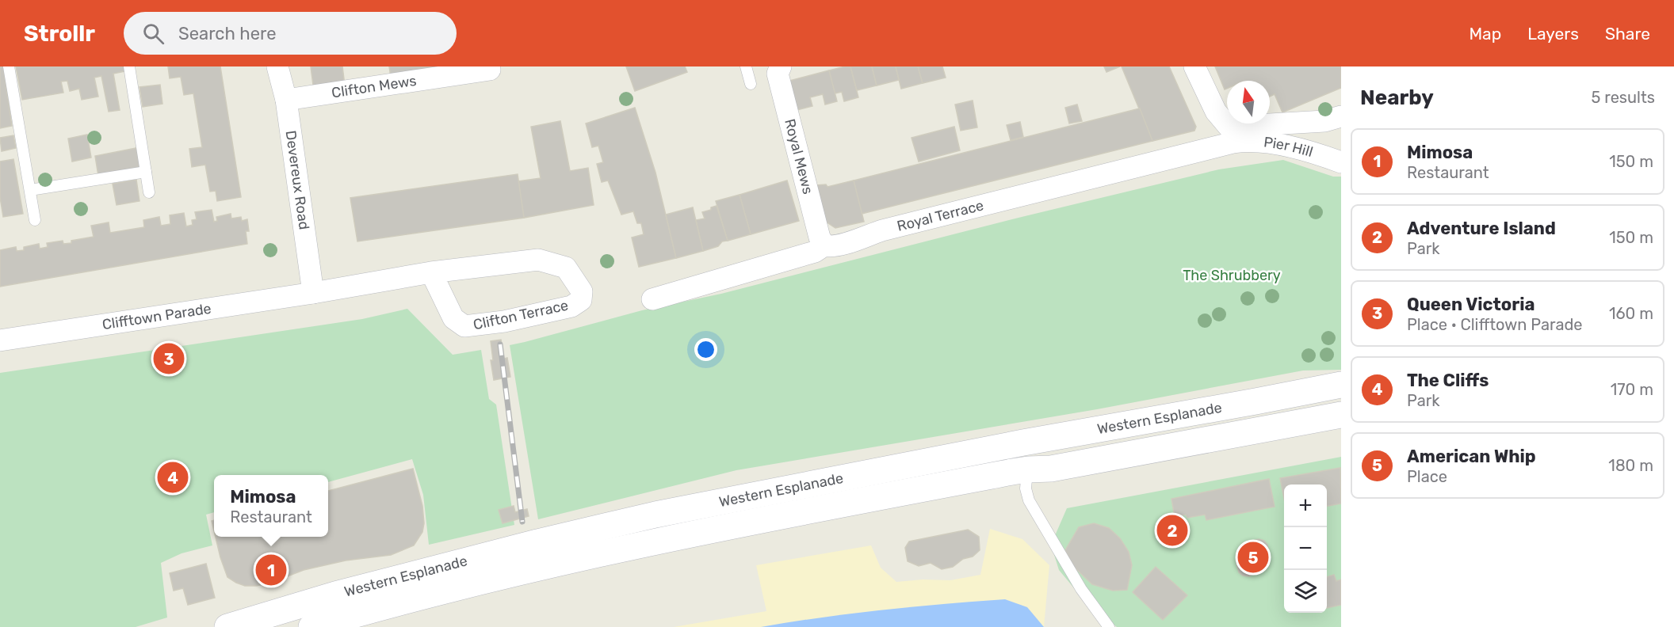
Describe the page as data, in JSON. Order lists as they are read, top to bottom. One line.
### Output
{"streets":{"street":["Clifton Mews","Pier Hill","Royal Mews","Devereux Road","Royal Terrace","Clifton Terrace","Clifftown Parade","Western Esplanade"]},"crossings":[["Clifton Mews","Devereux Road"],["Pier Hill","Royal Terrace"],["Royal Mews","Royal Terrace"],["Devereux Road","Clifton Terrace"],["Devereux Road","Clifftown Parade"],["Clifton Terrace","Clifftown Parade"]],"parks":["The Shrubbery"],"north":"top","page":{"header":"Strollr","search":"Search here","nav":["Map","Layers","Share"],"heading":["Nearby","5 results"],"list":[{"mark":"1","name":"Mimosa","note":"Restaurant","value":"150 m"},{"mark":"2","name":"Adventure Island","note":"Park","value":"150 m"},{"mark":"3","name":"Queen Victoria","note":"Place · Clifftown Parade","value":"160 m"},{"mark":"4","name":"The Cliffs","note":"Park","value":"170 m"},{"mark":"5","name":"American Whip","note":"Place","value":"180 m"}],"pins":["3","4","2","5","1"],"popup":["Mimosa","Restaurant"],"map_buttons":["+","−"]}}
